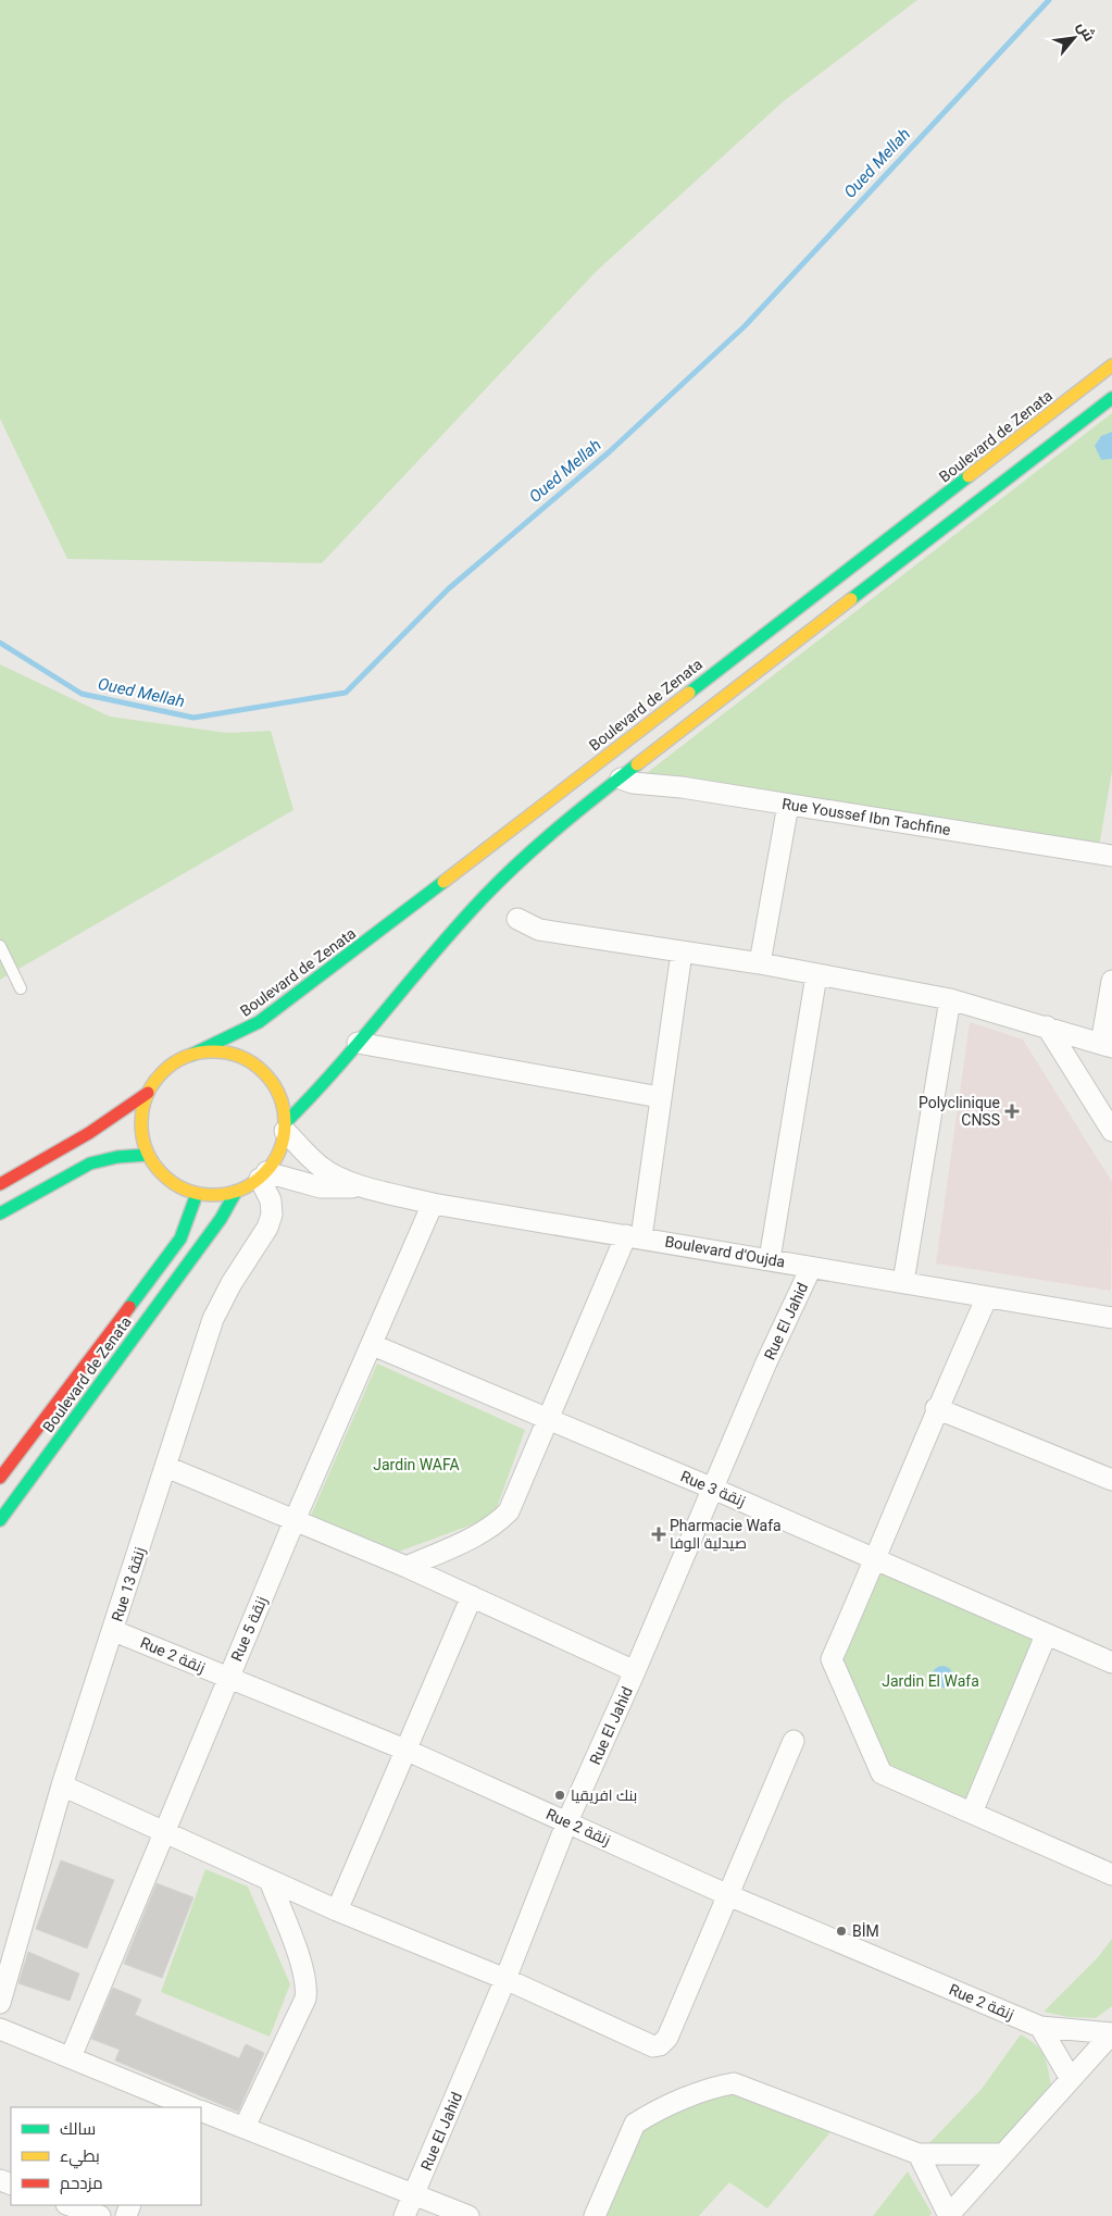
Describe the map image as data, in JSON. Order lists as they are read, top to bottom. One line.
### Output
{"streets":{"main road":["Boulevard de Zenata"],"street":["Rue Youssef Ibn Tachfine","Boulevard d'Oujda","Rue El Jahid","Rue 3 زنقة","Rue 13 زنقة","Rue 5 زنقة","Rue 2 زنقة"]},"crossings":[["Boulevard de Zenata","Boulevard d'Oujda"],["Boulevard de Zenata","Rue 13 زنقة"],["Boulevard d'Oujda","Rue El Jahid"],["Boulevard d'Oujda","Rue 13 زنقة"],["Boulevard d'Oujda","Rue 5 زنقة"],["Rue El Jahid","Rue 3 زنقة"],["Rue El Jahid","Rue 2 زنقة"],["Rue 3 زنقة","Rue 5 زنقة"],["Rue 13 زنقة","Rue 2 زنقة"],["Rue 5 زنقة","Rue 2 زنقة"]],"water":["Oued Mellah"],"parks":["Jardin WAFA","Jardin El Wafa"],"places":{"health":["Polyclinique CNSS","Pharmacie Wafa صيدلية الوفا"],"other":["بنك افريقيا","BİM"]},"legend":["سالك","بطيء","مزدحم"],"north":"top right"}
